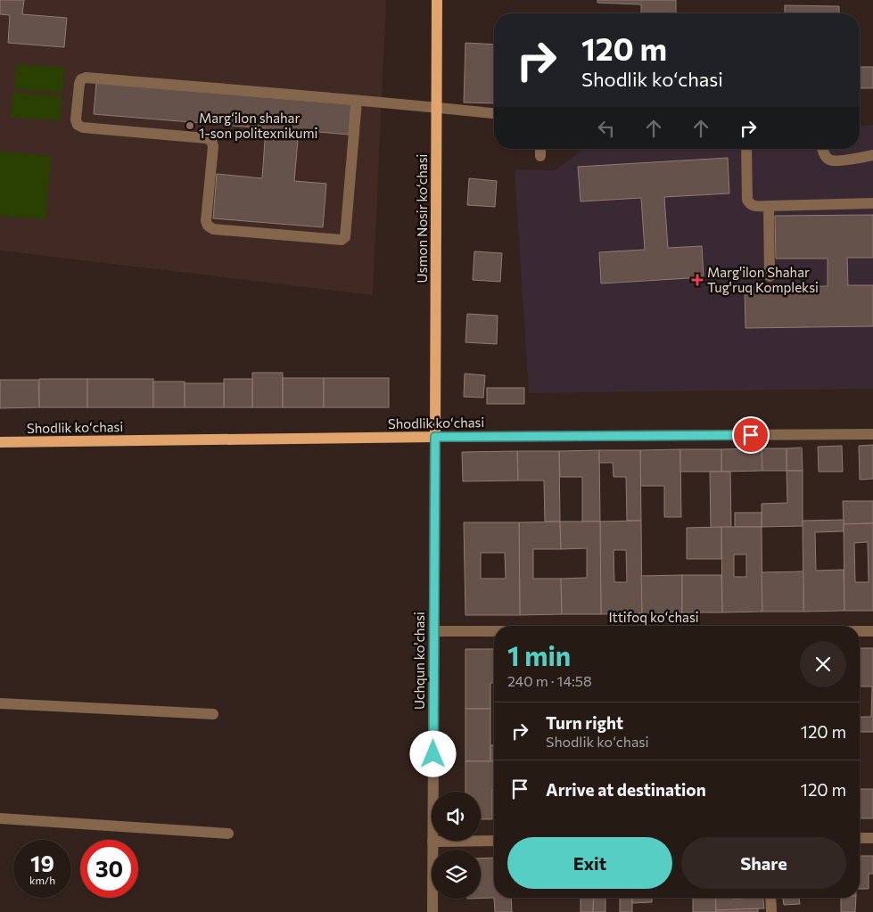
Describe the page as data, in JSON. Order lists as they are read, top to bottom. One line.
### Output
{"streets":{"main road":["Usmon Nosir ko‘chasi","Shodlik koʻchasi"],"street":["Ittifoq koʻchasi","Uchqun ko'chasi"]},"crossings":[["Usmon Nosir ko‘chasi","Shodlik koʻchasi"],["Usmon Nosir ko‘chasi","Uchqun ko'chasi"],["Shodlik koʻchasi","Uchqun ko'chasi"],["Ittifoq koʻchasi","Uchqun ko'chasi"]],"places":{"other":["Margʻilon shahar 1-son politexnikumi"],"health":["Marg'ilon Shahar Tug'ruq Kompleksi"]},"page":{"turn":["120 m","Shodlik koʻchasi"],"heading":["1 min","240 m · 14:58"],"list":[{"name":"Turn right","note":"Shodlik koʻchasi","value":"120 m"},{"name":"Arrive at destination","value":"120 m"}],"buttons":["Exit","Share"],"speed":"19 km/h","limit":"30"}}
